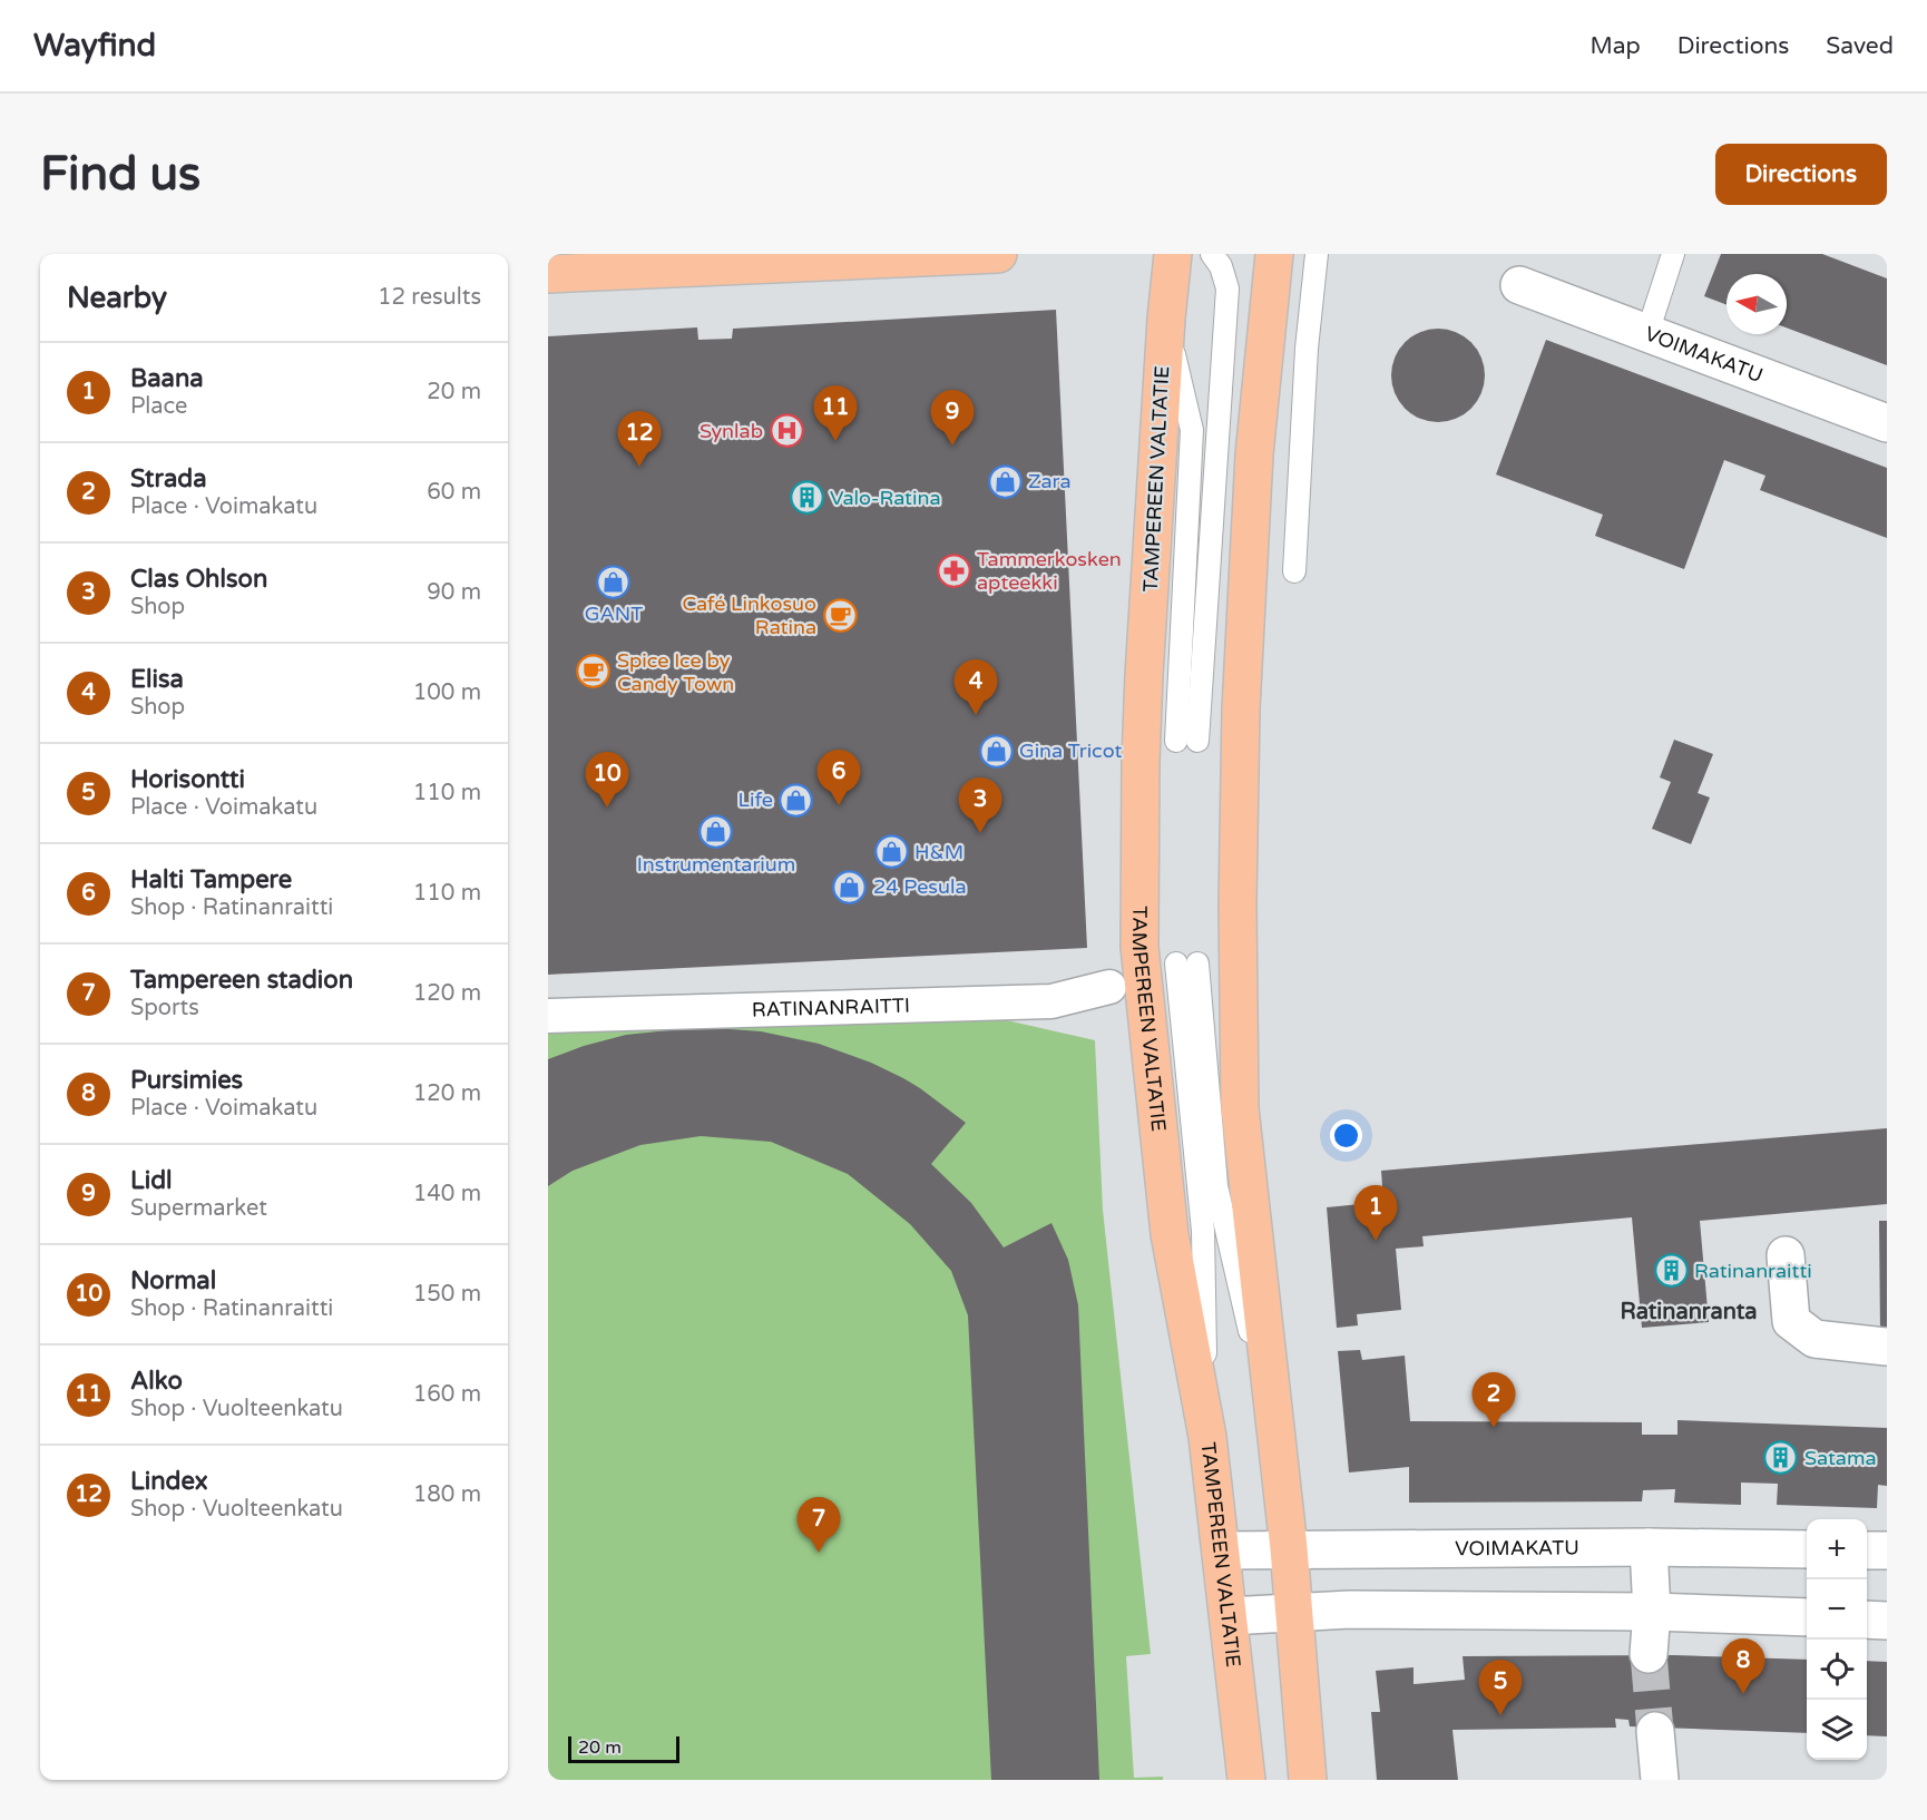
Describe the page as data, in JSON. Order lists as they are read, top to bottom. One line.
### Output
{"streets":{"main road":["TAMPEREEN VALTATIE"],"street":["VOIMAKATU","RATINANRAITTI"]},"crossings":[["VOIMAKATU","TAMPEREEN VALTATIE"]],"districts":["Ratinanranta"],"places":{"hospital":["Synlab"],"shop":["Zara","GANT","Gina Tricot","Life","Instrumentarium","H&M","24 Pesula"],"building":["Valo-Ratina","Ratinanraitti","Satama"],"pharmacy":["Tammerkosken apteekki"],"cafe":["Café Linkosuo Ratina","Spice Ice by Candy Town"]},"scale_bar":"20 m","north":"left","page":{"header":"Wayfind","nav":["Map","Directions","Saved"],"buttons":"Directions","title":"Find us","heading":["Nearby","12 results"],"list":[{"mark":"1","name":"Baana","note":"Place","value":"20 m"},{"mark":"2","name":"Strada","note":"Place · Voimakatu","value":"60 m"},{"mark":"3","name":"Clas Ohlson","note":"Shop","value":"90 m"},{"mark":"4","name":"Elisa","note":"Shop","value":"100 m"},{"mark":"5","name":"Horisontti","note":"Place · Voimakatu","value":"110 m"},{"mark":"6","name":"Halti Tampere","note":"Shop · Ratinanraitti","value":"110 m"},{"mark":"7","name":"Tampereen stadion","note":"Sports","value":"120 m"},{"mark":"8","name":"Pursimies","note":"Place · Voimakatu","value":"120 m"},{"mark":"9","name":"Lidl","note":"Supermarket","value":"140 m"},{"mark":"10","name":"Normal","note":"Shop · Ratinanraitti","value":"150 m"},{"mark":"11","name":"Alko","note":"Shop · Vuolteenkatu","value":"160 m"},{"mark":"12","name":"Lindex","note":"Shop · Vuolteenkatu","value":"180 m"}],"pins":["11","9","12","4","6","10","3","1","2","7","8","5"],"map_buttons":["+","−"],"scale":"20 m"}}
